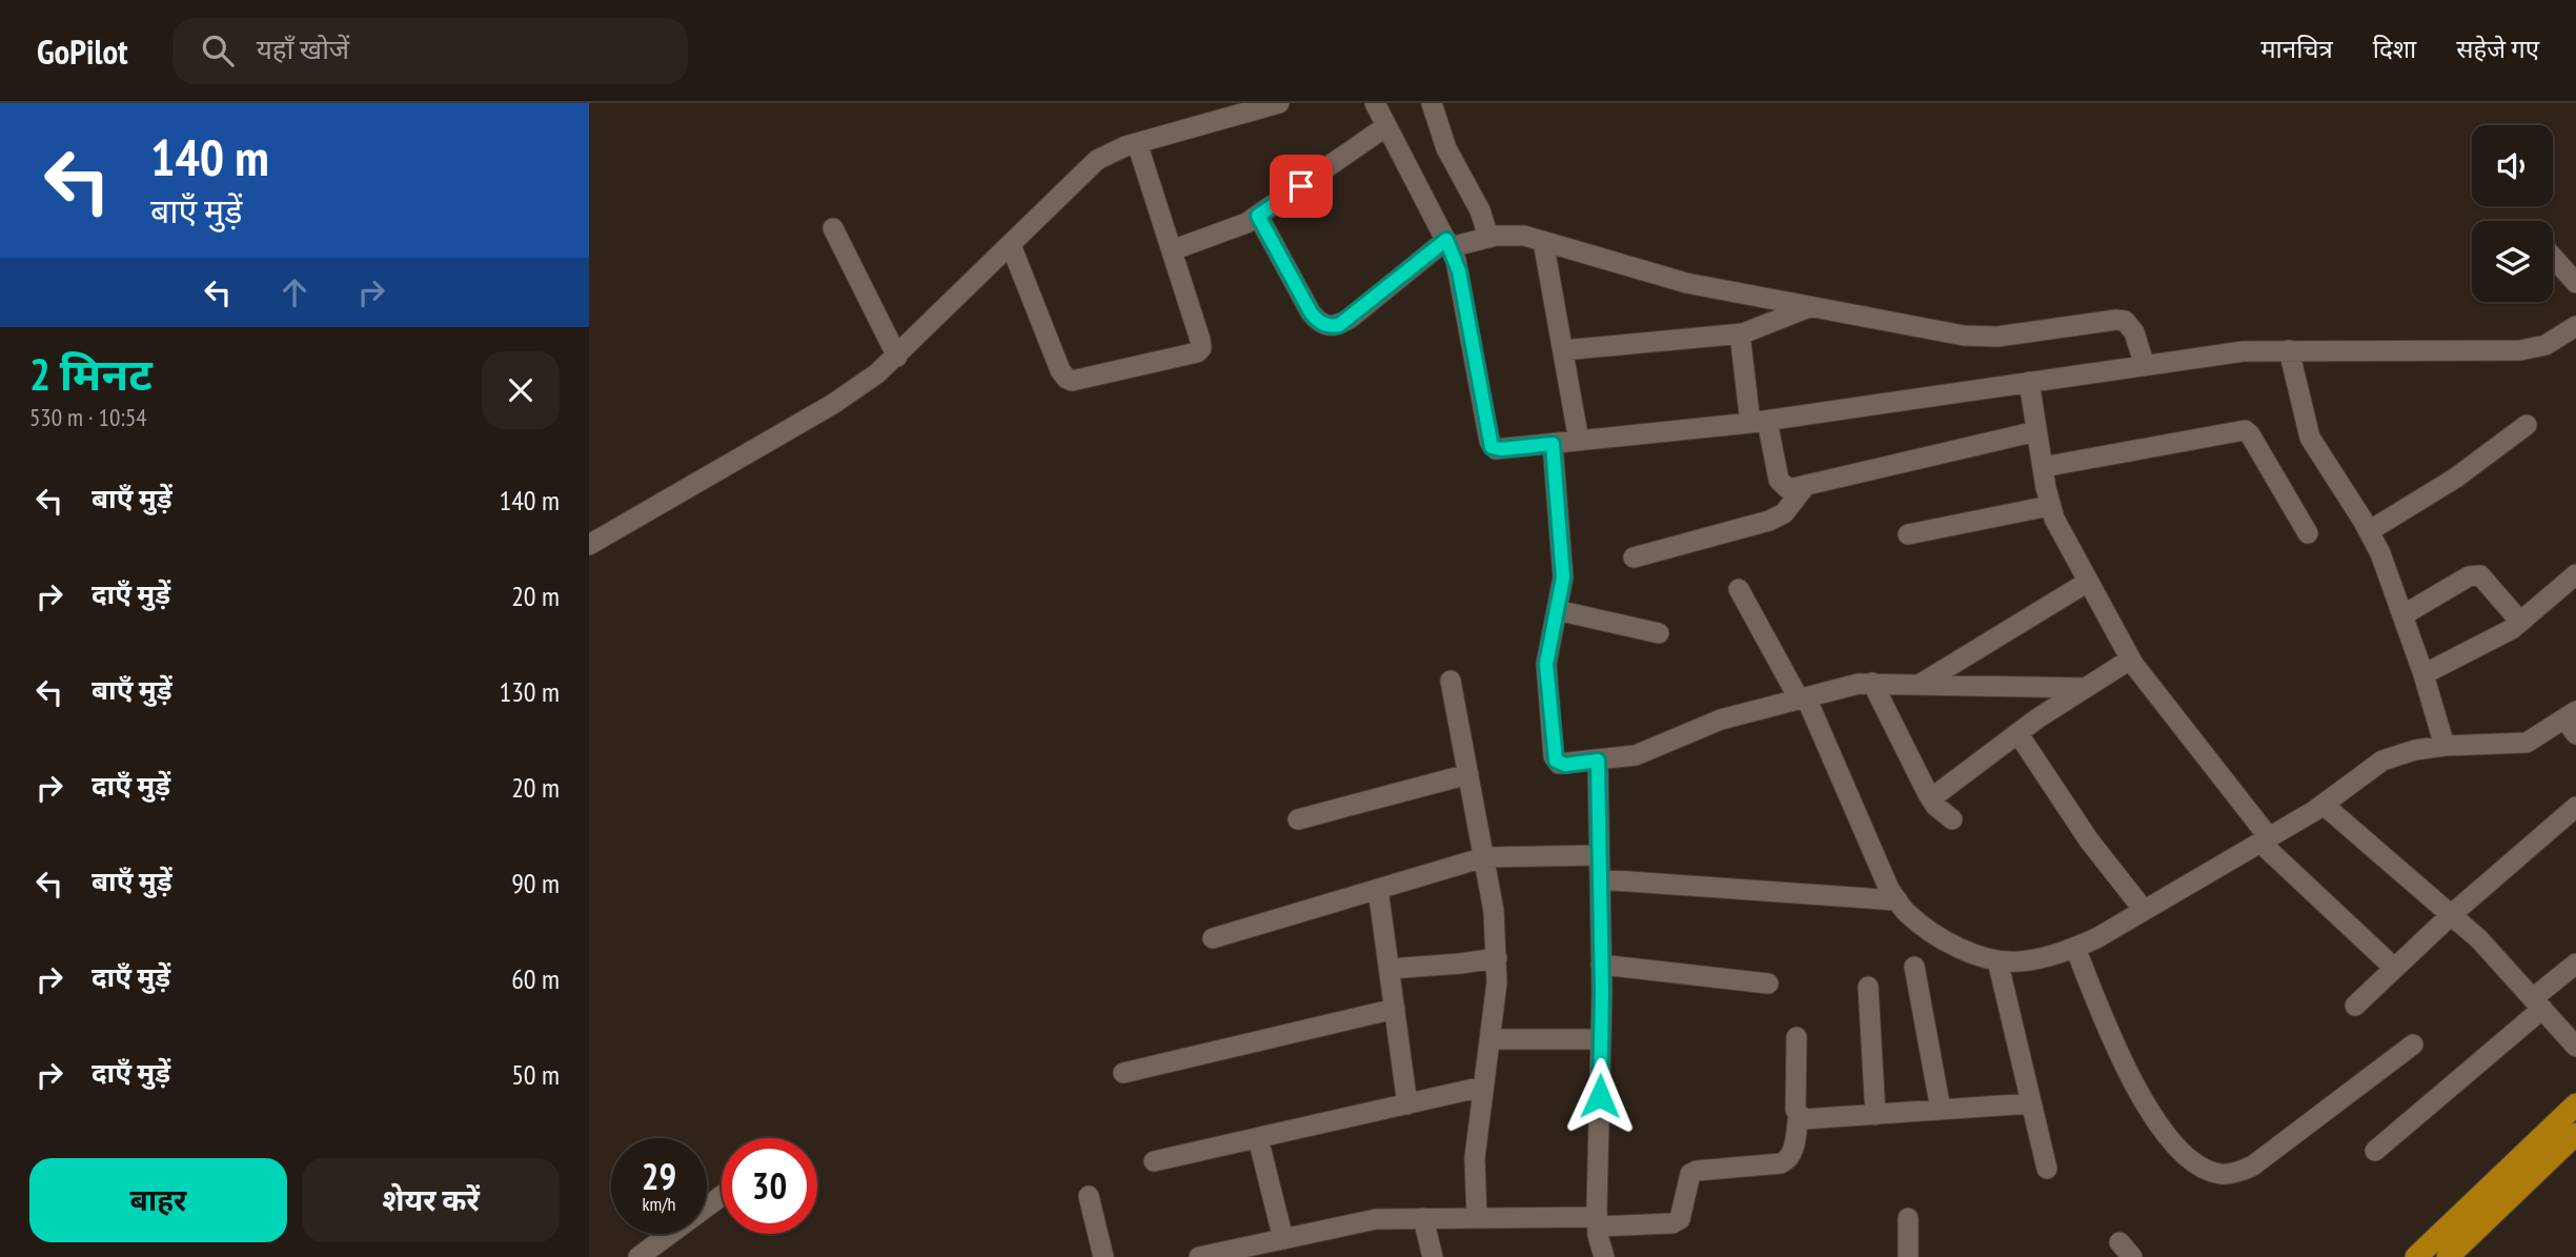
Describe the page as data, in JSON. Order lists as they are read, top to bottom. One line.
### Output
{"page":{"header":"GoPilot","search":"यहाँ खोजें","nav":["मानचित्र","दिशा","सहेजे गए"],"turn":["140 m","बाएँ मुड़ें"],"heading":["2 मिनट","530 m · 10:54"],"list":[{"name":"बाएँ मुड़ें","value":"140 m"},{"name":"दाएँ मुड़ें","value":"20 m"},{"name":"बाएँ मुड़ें","value":"130 m"},{"name":"दाएँ मुड़ें","value":"20 m"},{"name":"बाएँ मुड़ें","value":"90 m"},{"name":"दाएँ मुड़ें","value":"60 m"},{"name":"दाएँ मुड़ें","value":"50 m"}],"speed":"29 km/h","limit":"30","buttons":["बाहर","शेयर करें"]}}
